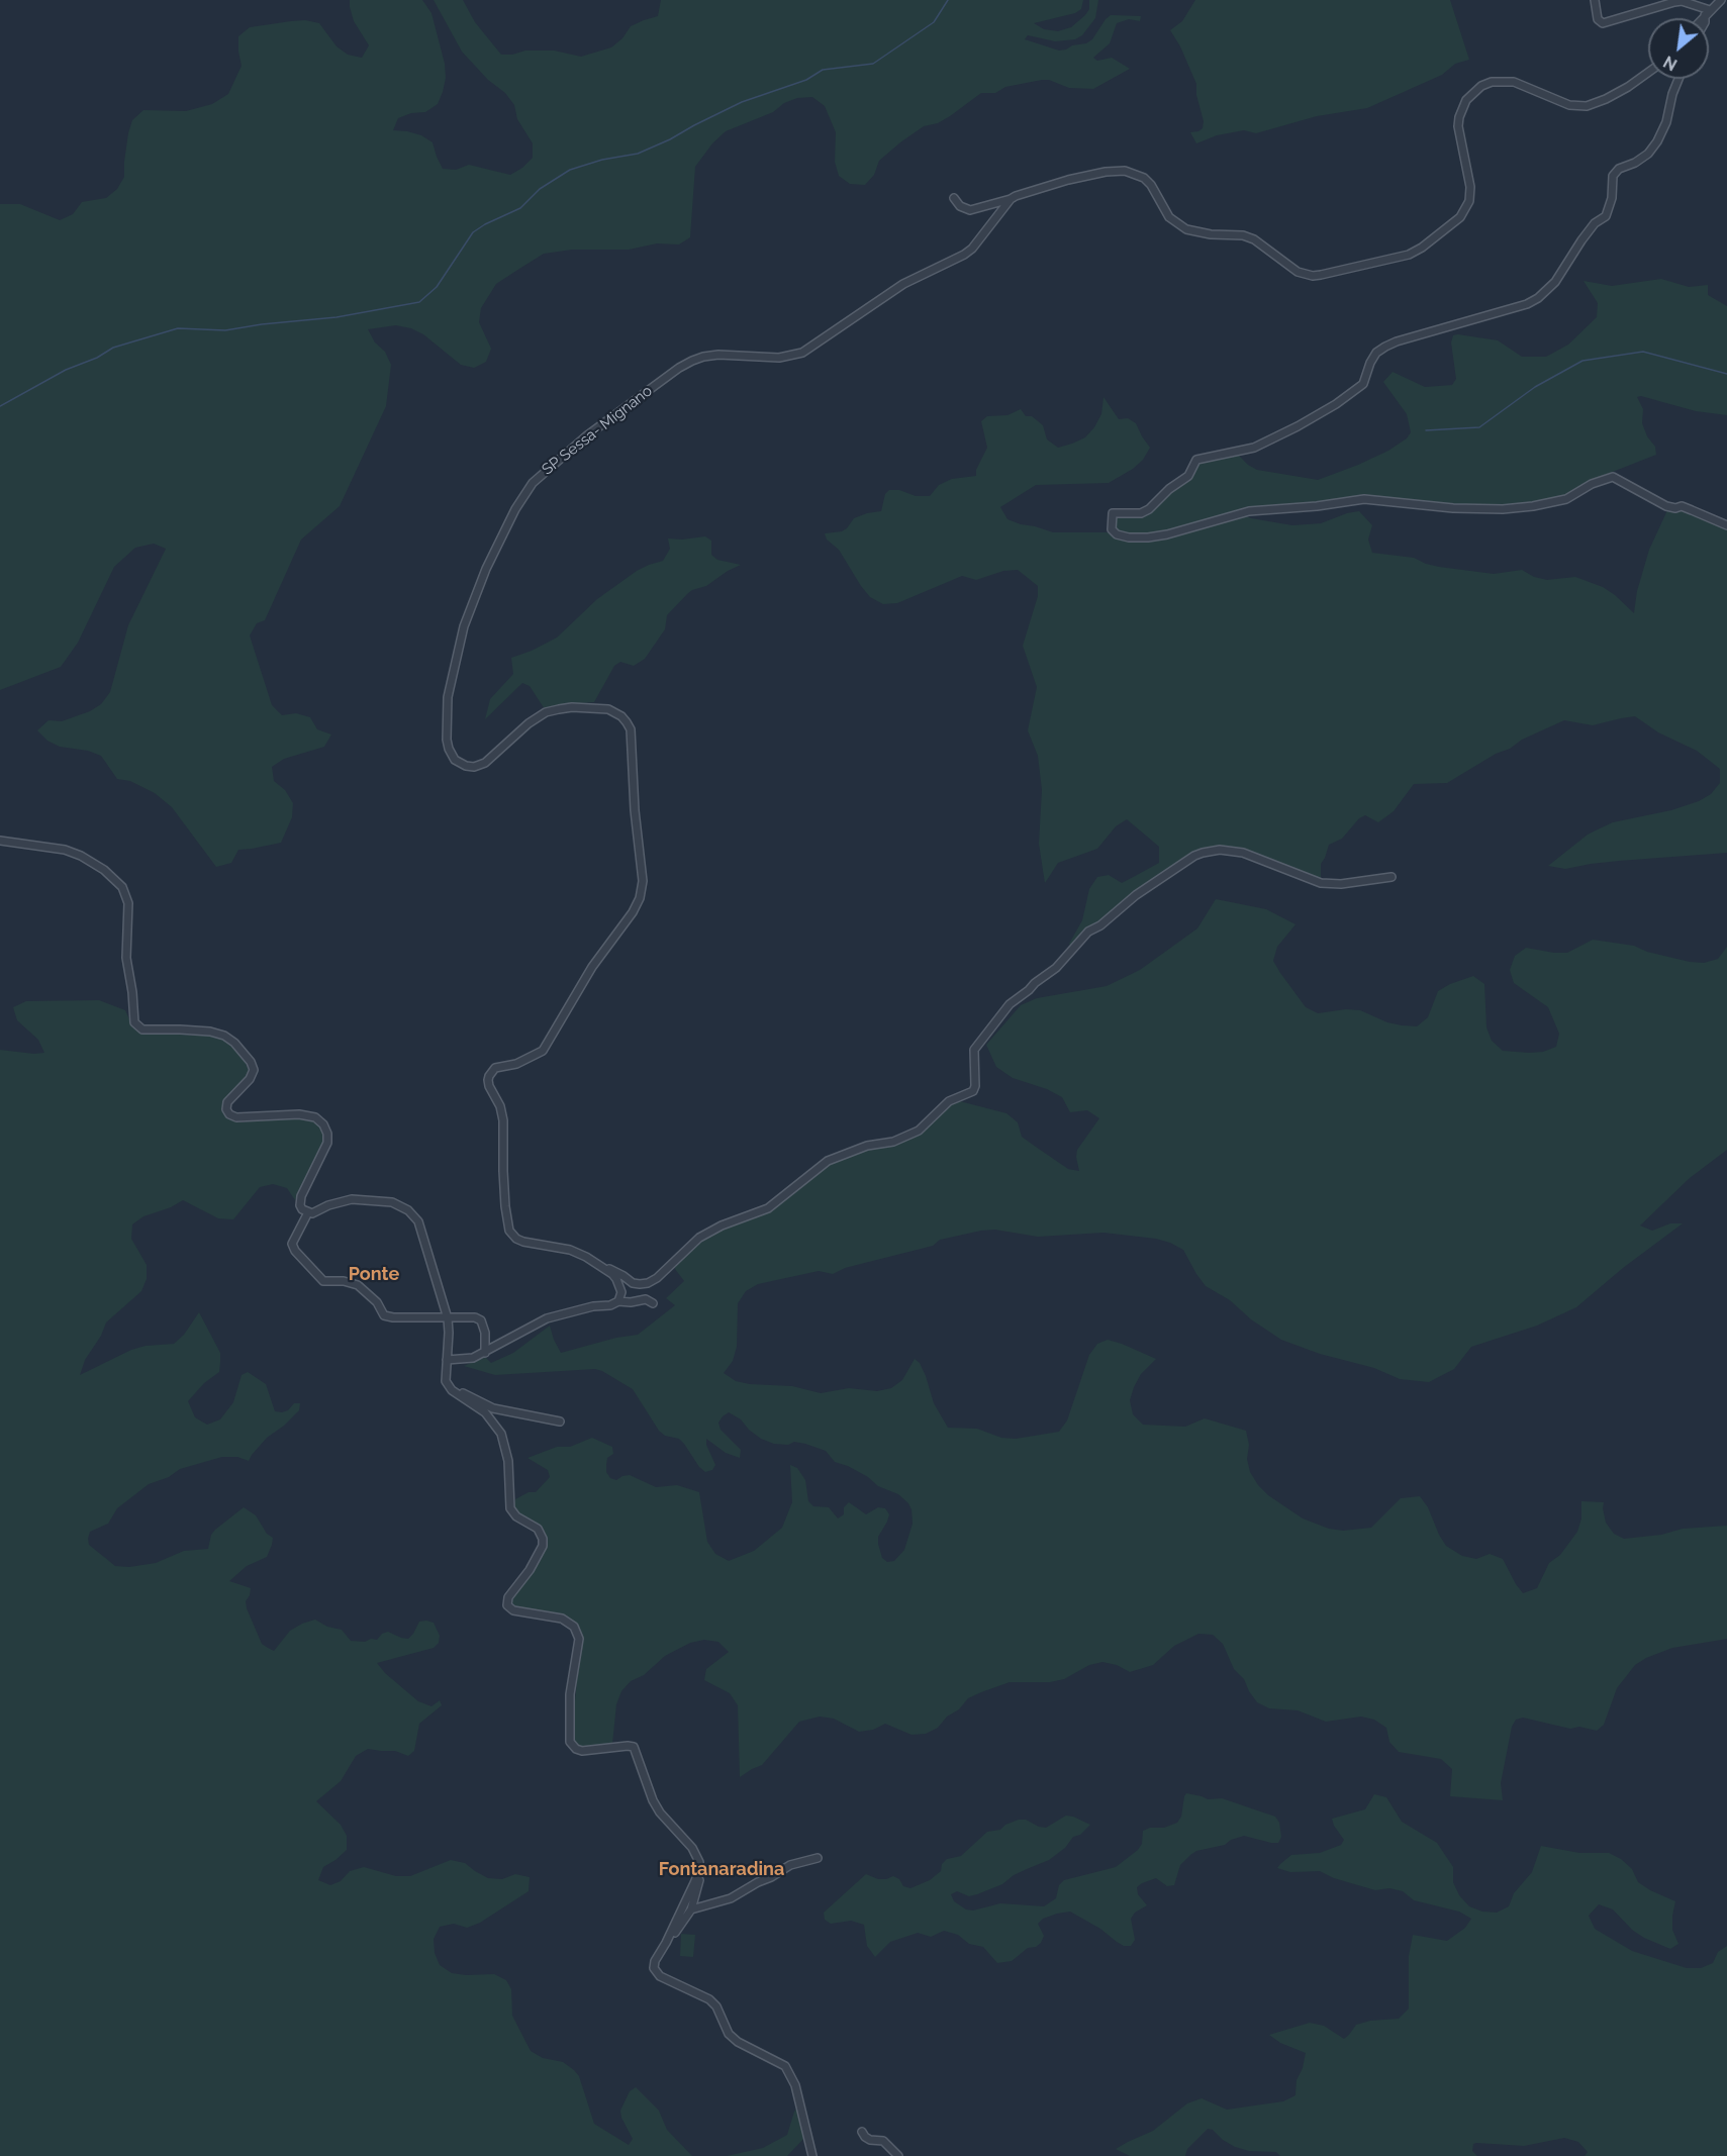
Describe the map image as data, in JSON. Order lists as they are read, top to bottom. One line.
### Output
{"streets":{"street":["SP Sessa- Mignano"]},"districts":["Ponte","Fontanaradina"],"north":"bottom left"}
